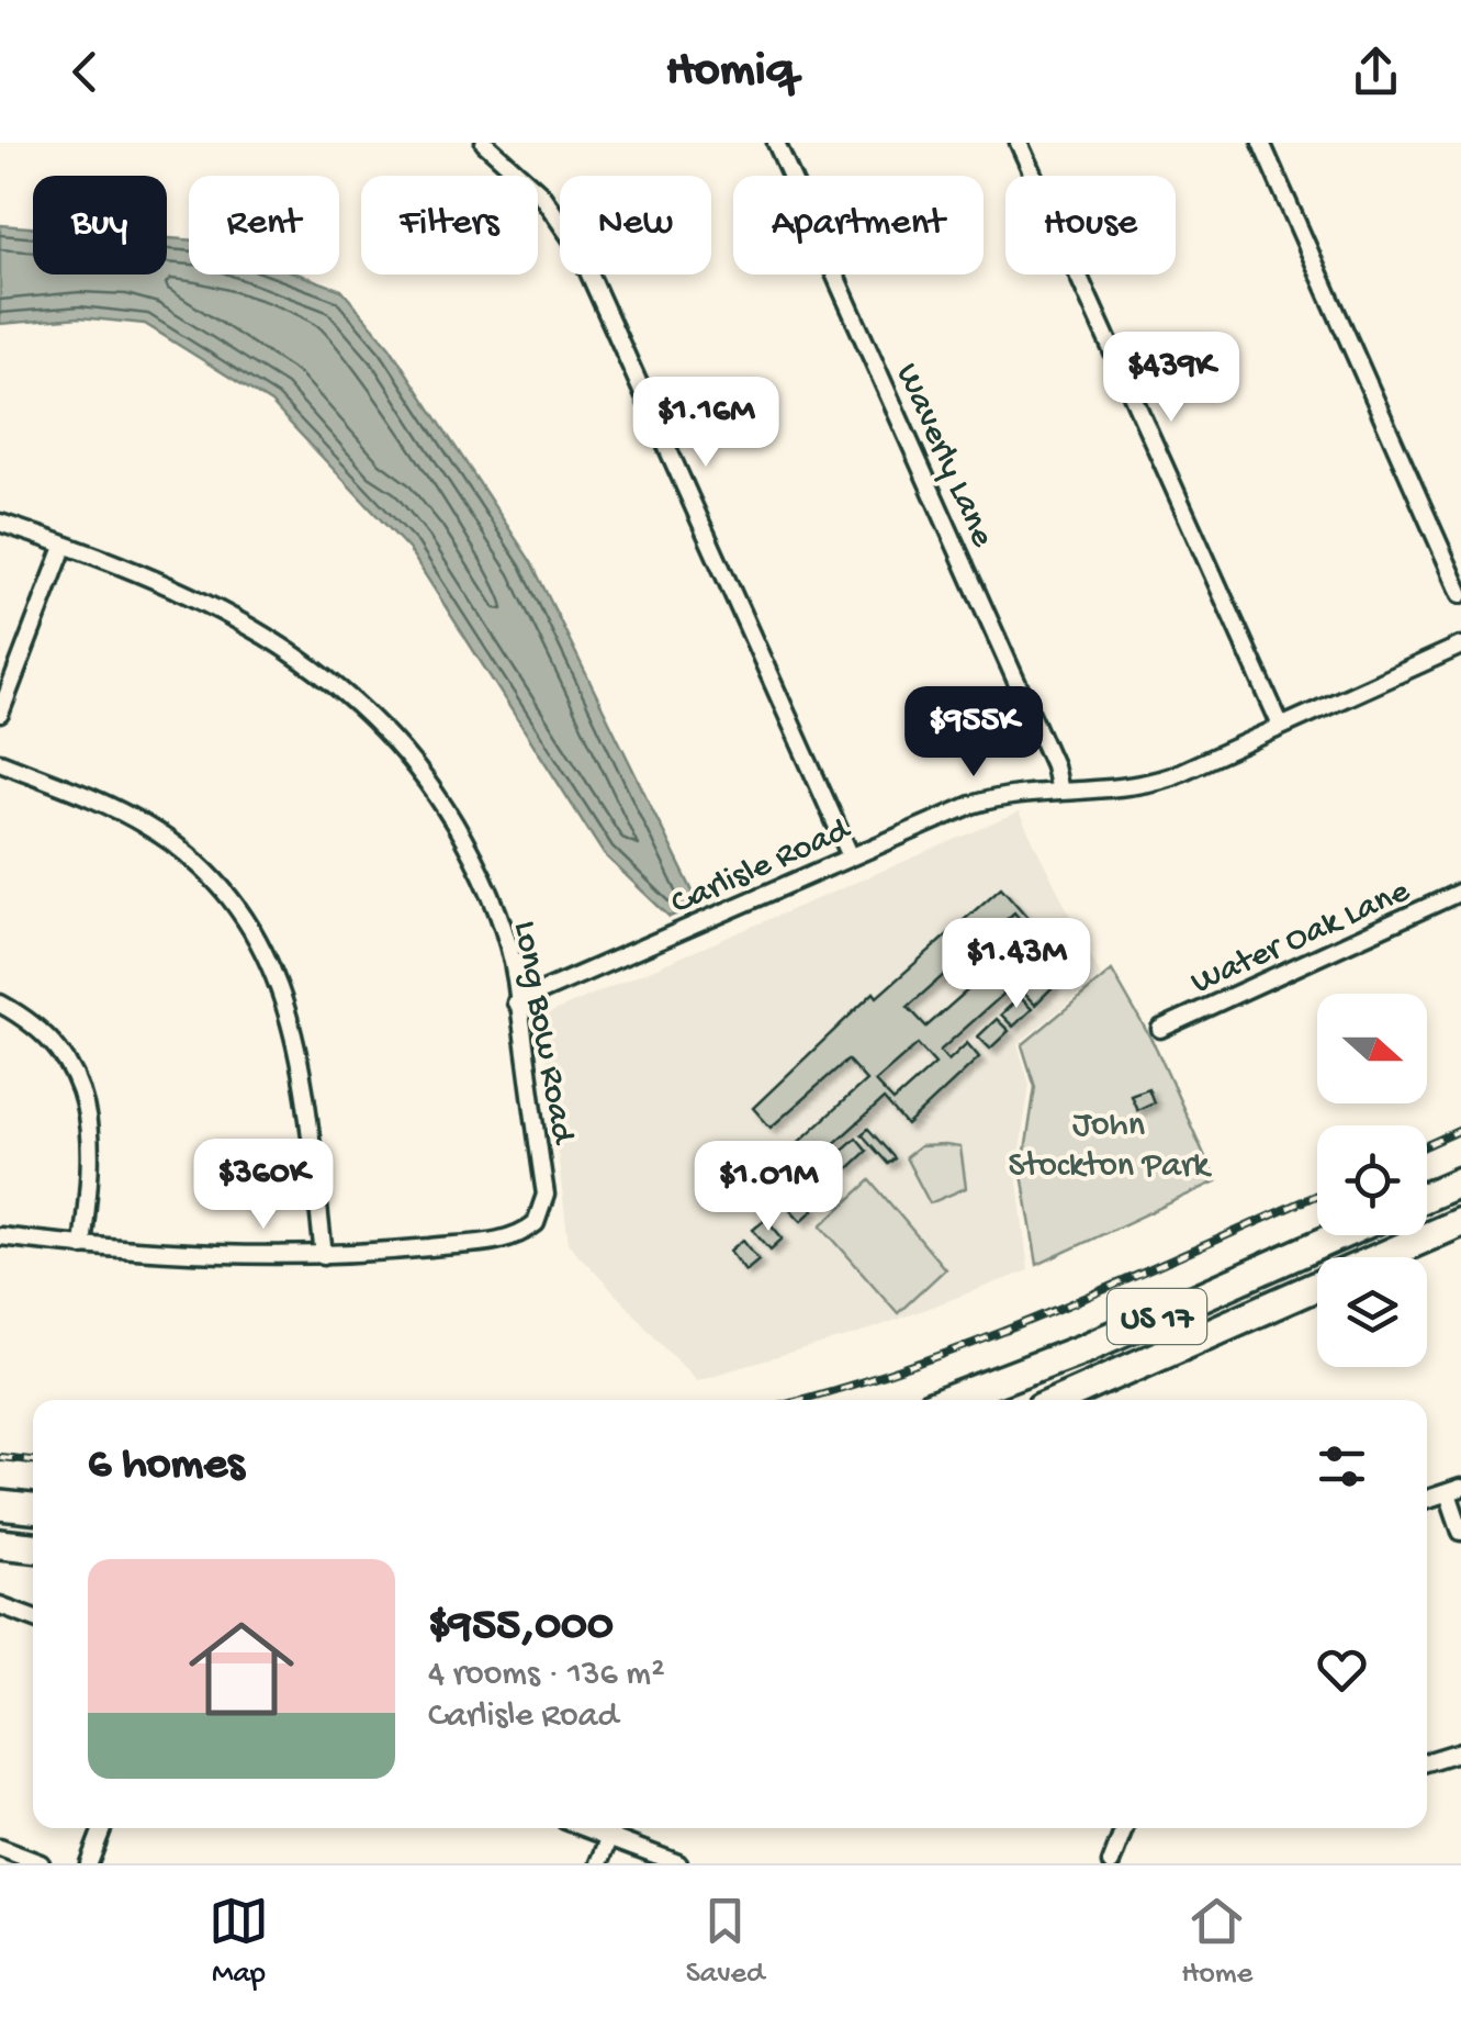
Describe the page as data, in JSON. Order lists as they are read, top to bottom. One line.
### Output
{"streets":{"highway":["US 17"],"street":["Waverly Lane","Carlisle Road","Water Oak Lane","Long Bow Road"]},"crossings":[["Waverly Lane","Carlisle Road"],["Carlisle Road","Long Bow Road"]],"parks":["John Stockton Park"],"north":"right","page":{"header":"Homiq","chip":["Buy","Rent","Filters","New","Apartment","House"],"price":["$439K","$1.16M","$955K","$1.43M","$360K","$1.01M"],"heading":"6 homes","list":[{"name":"$955,000","note":"4 rooms · 136 m² · Carlisle Road"}],"tabs":["Map","Saved","Home"]}}
